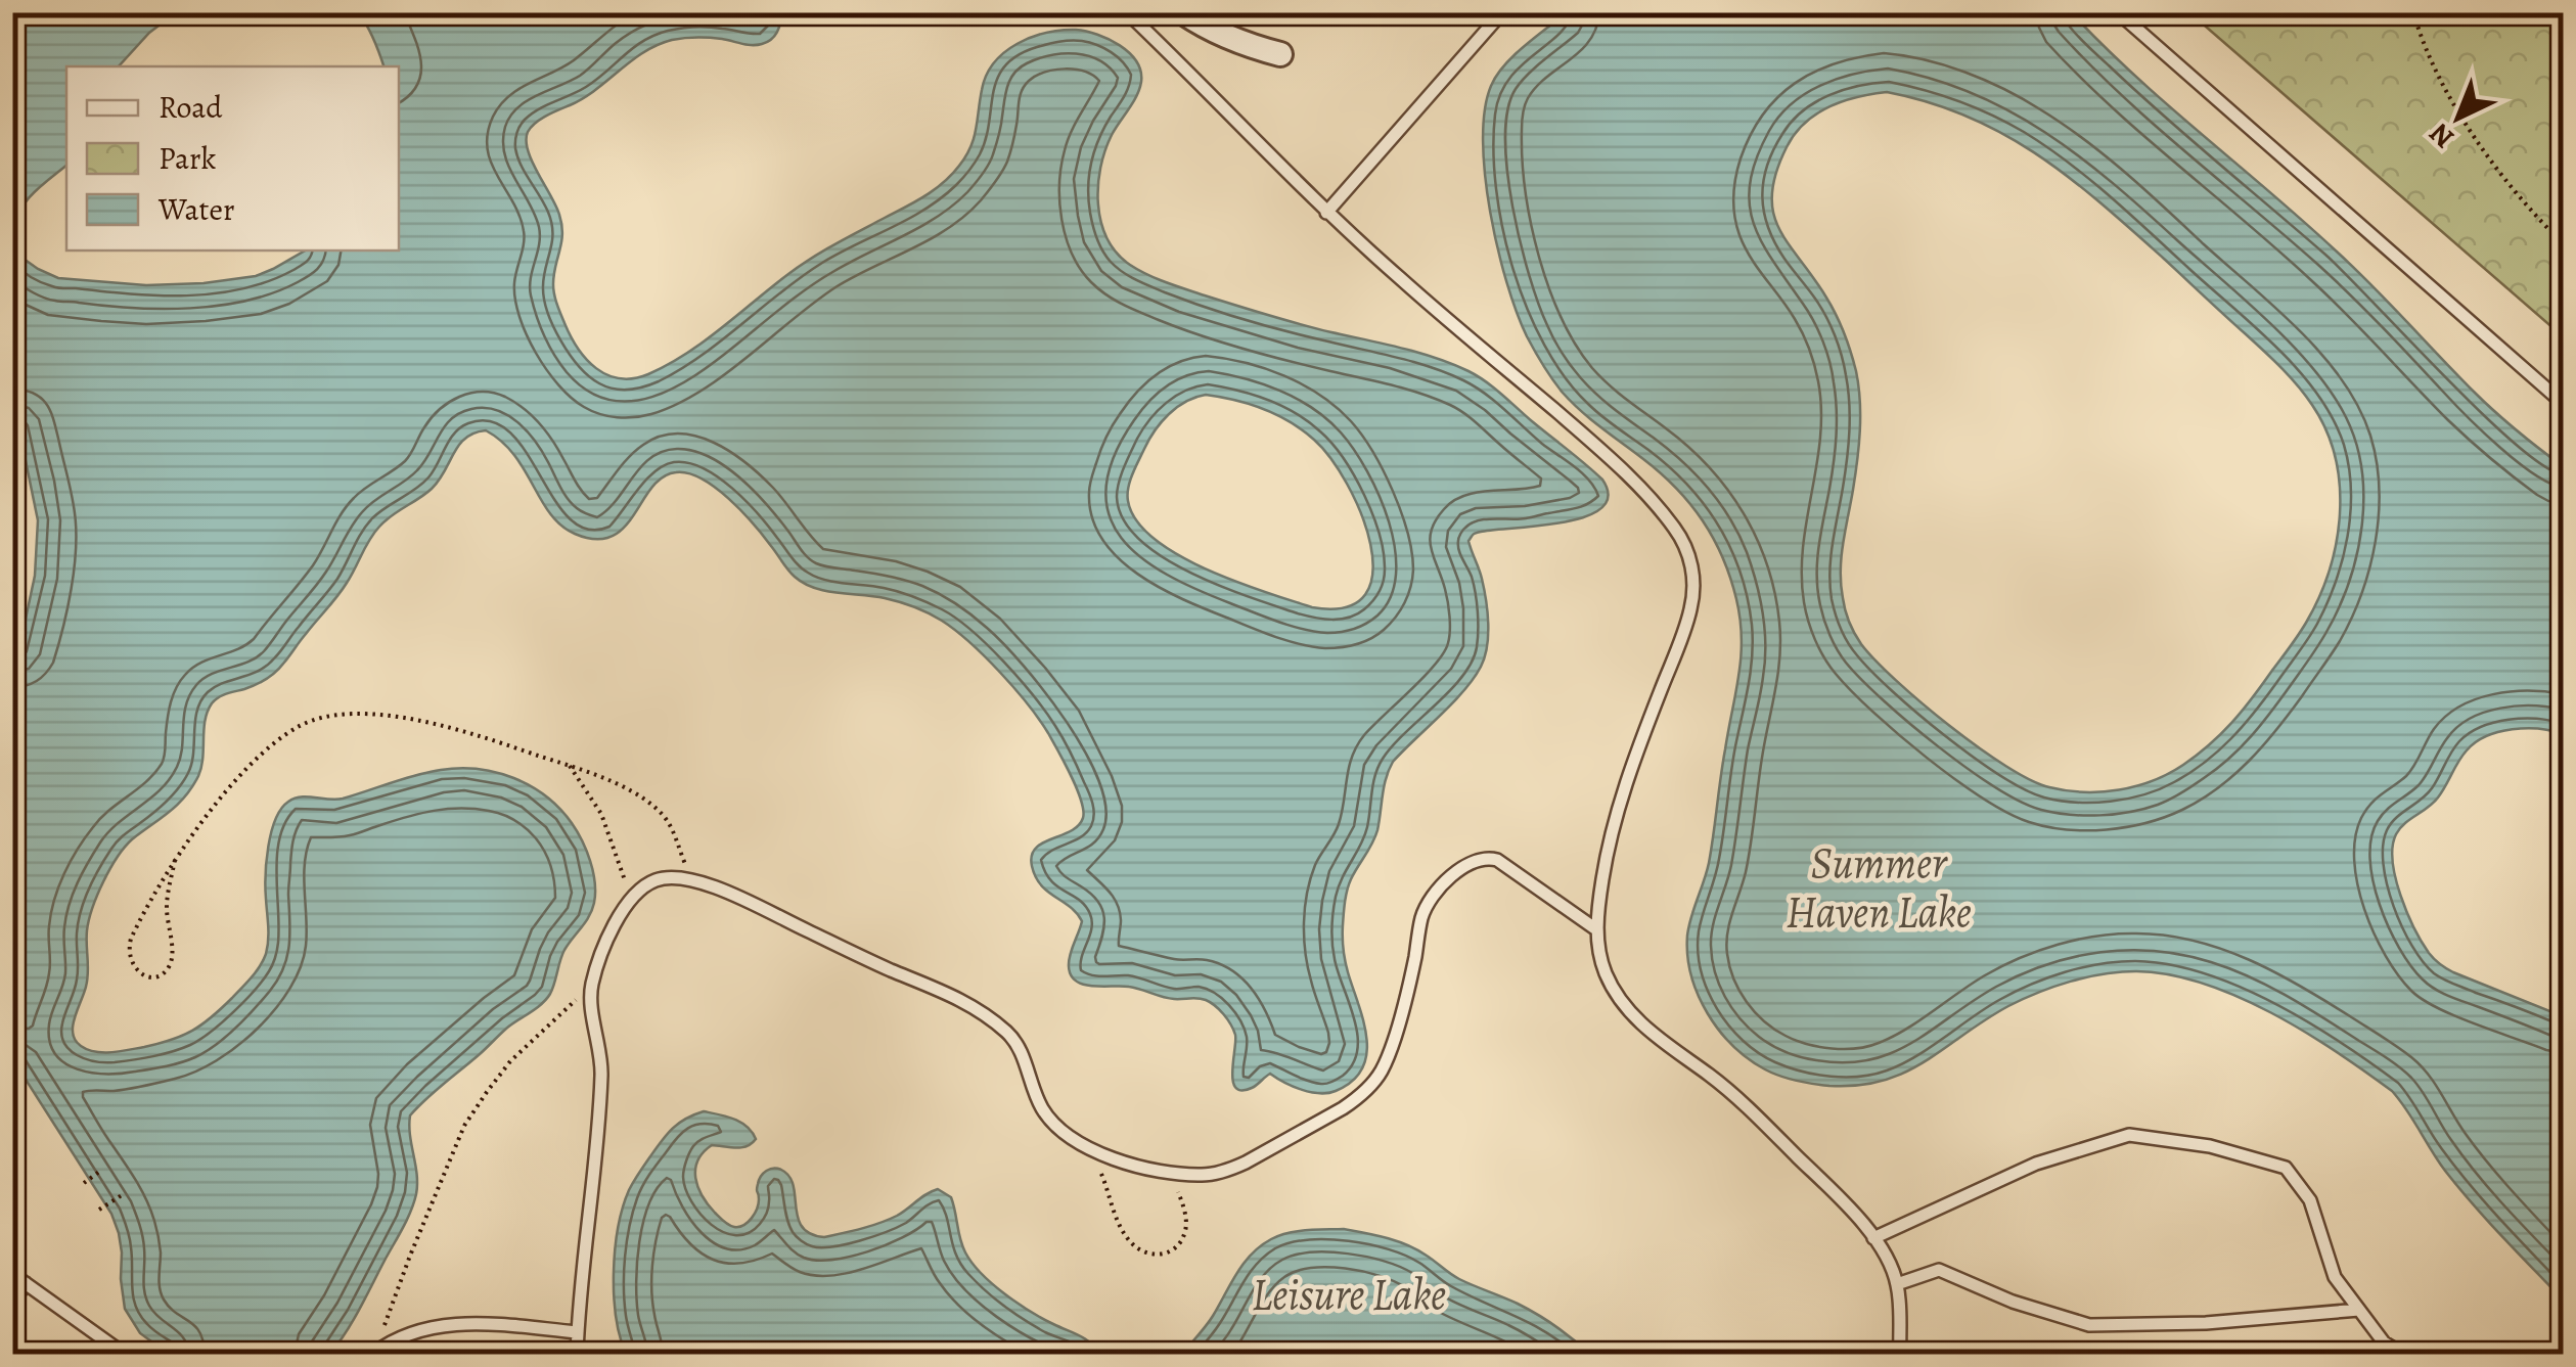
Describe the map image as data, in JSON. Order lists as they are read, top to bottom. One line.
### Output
{"water":["Summer Haven Lake","Leisure Lake"],"legend":["Road","Park","Water"],"north":"bottom left"}
